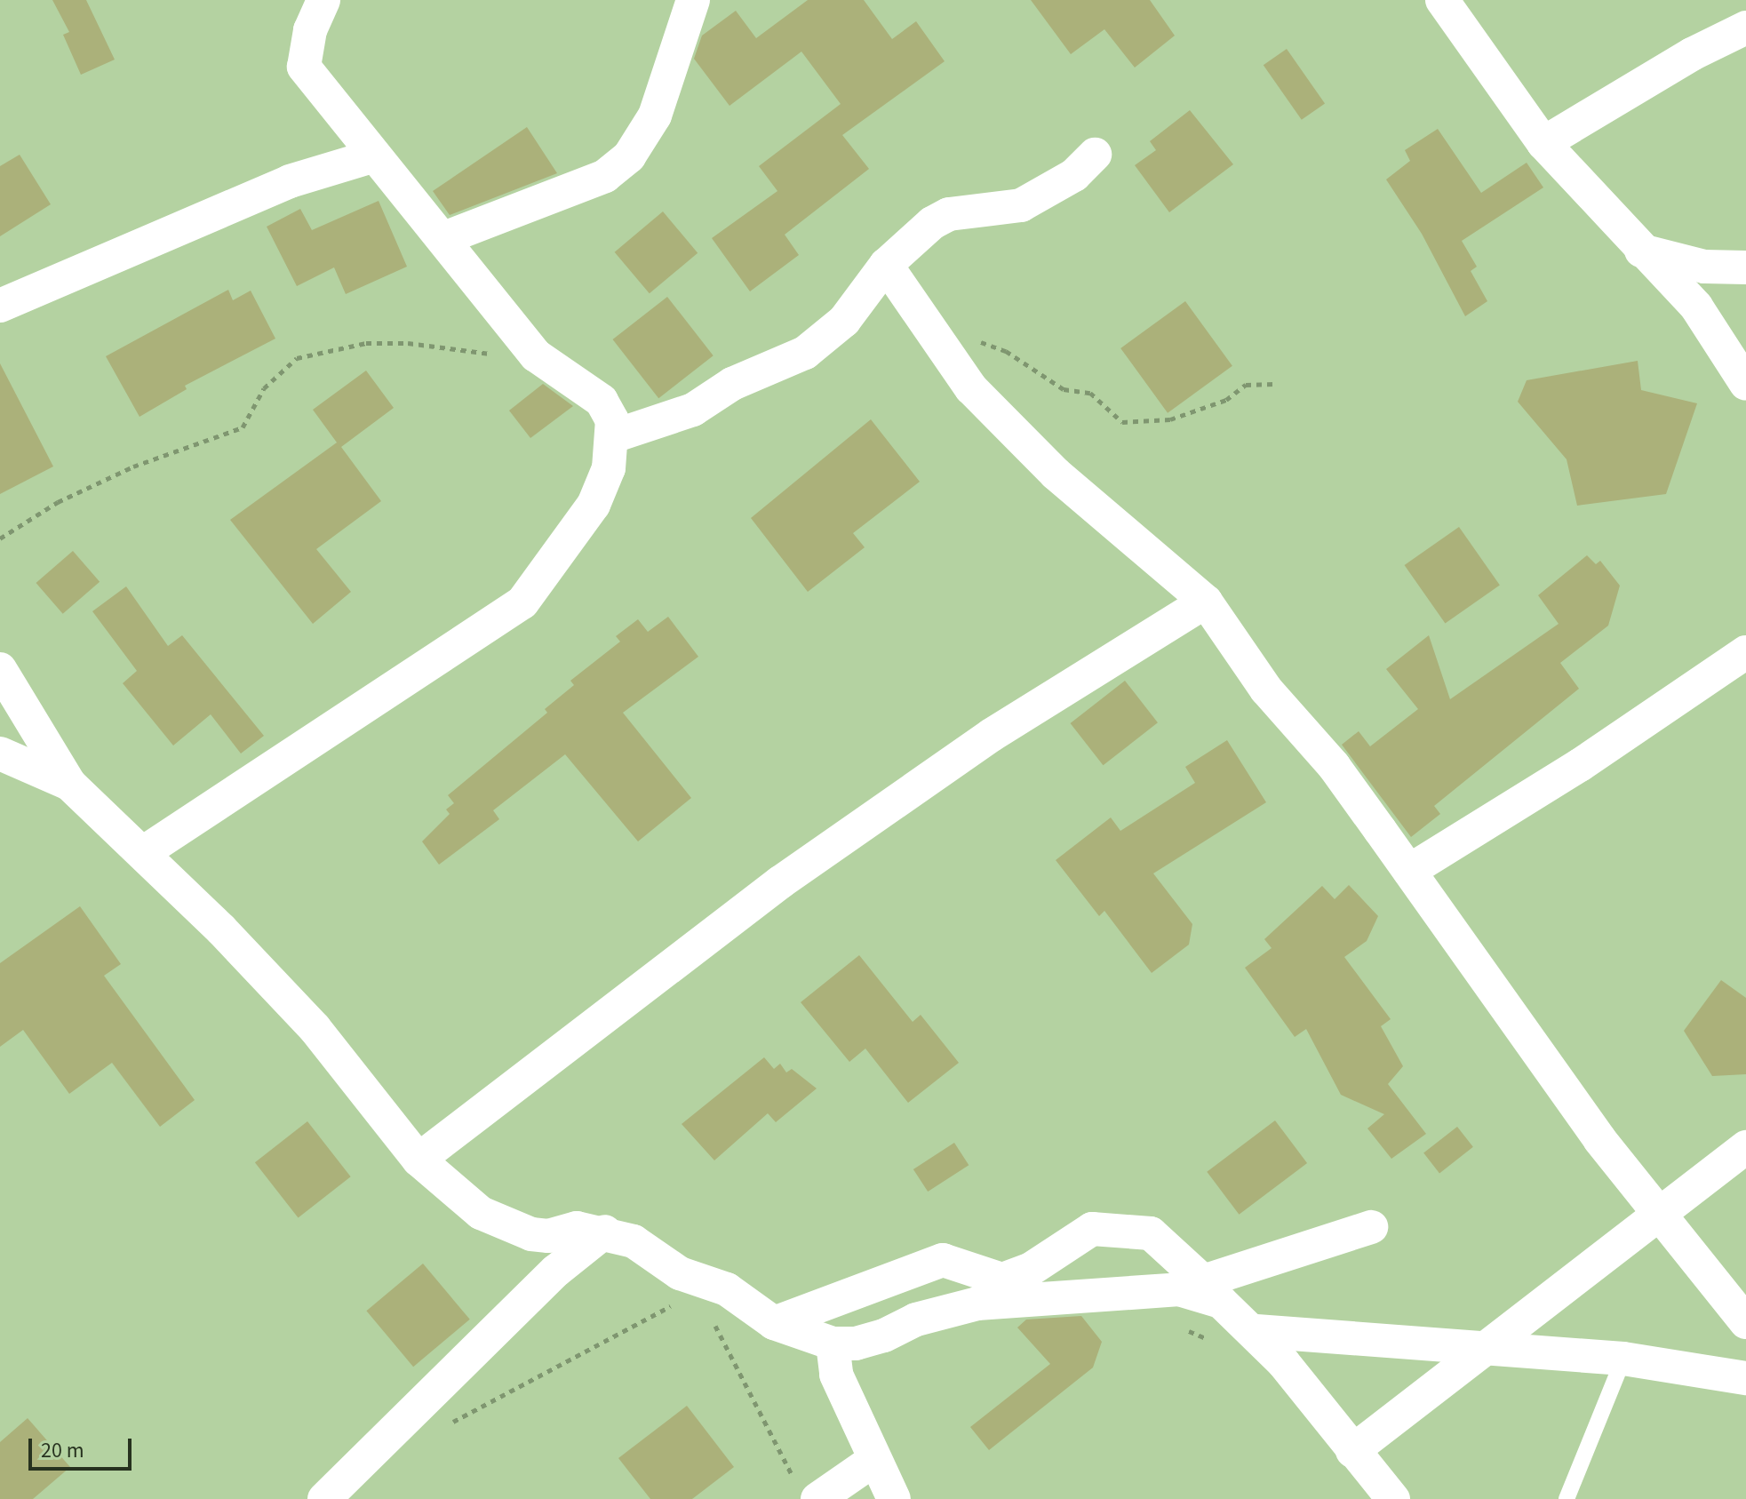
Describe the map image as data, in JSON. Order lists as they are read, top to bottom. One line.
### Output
{"scale_bar":"20 m"}
